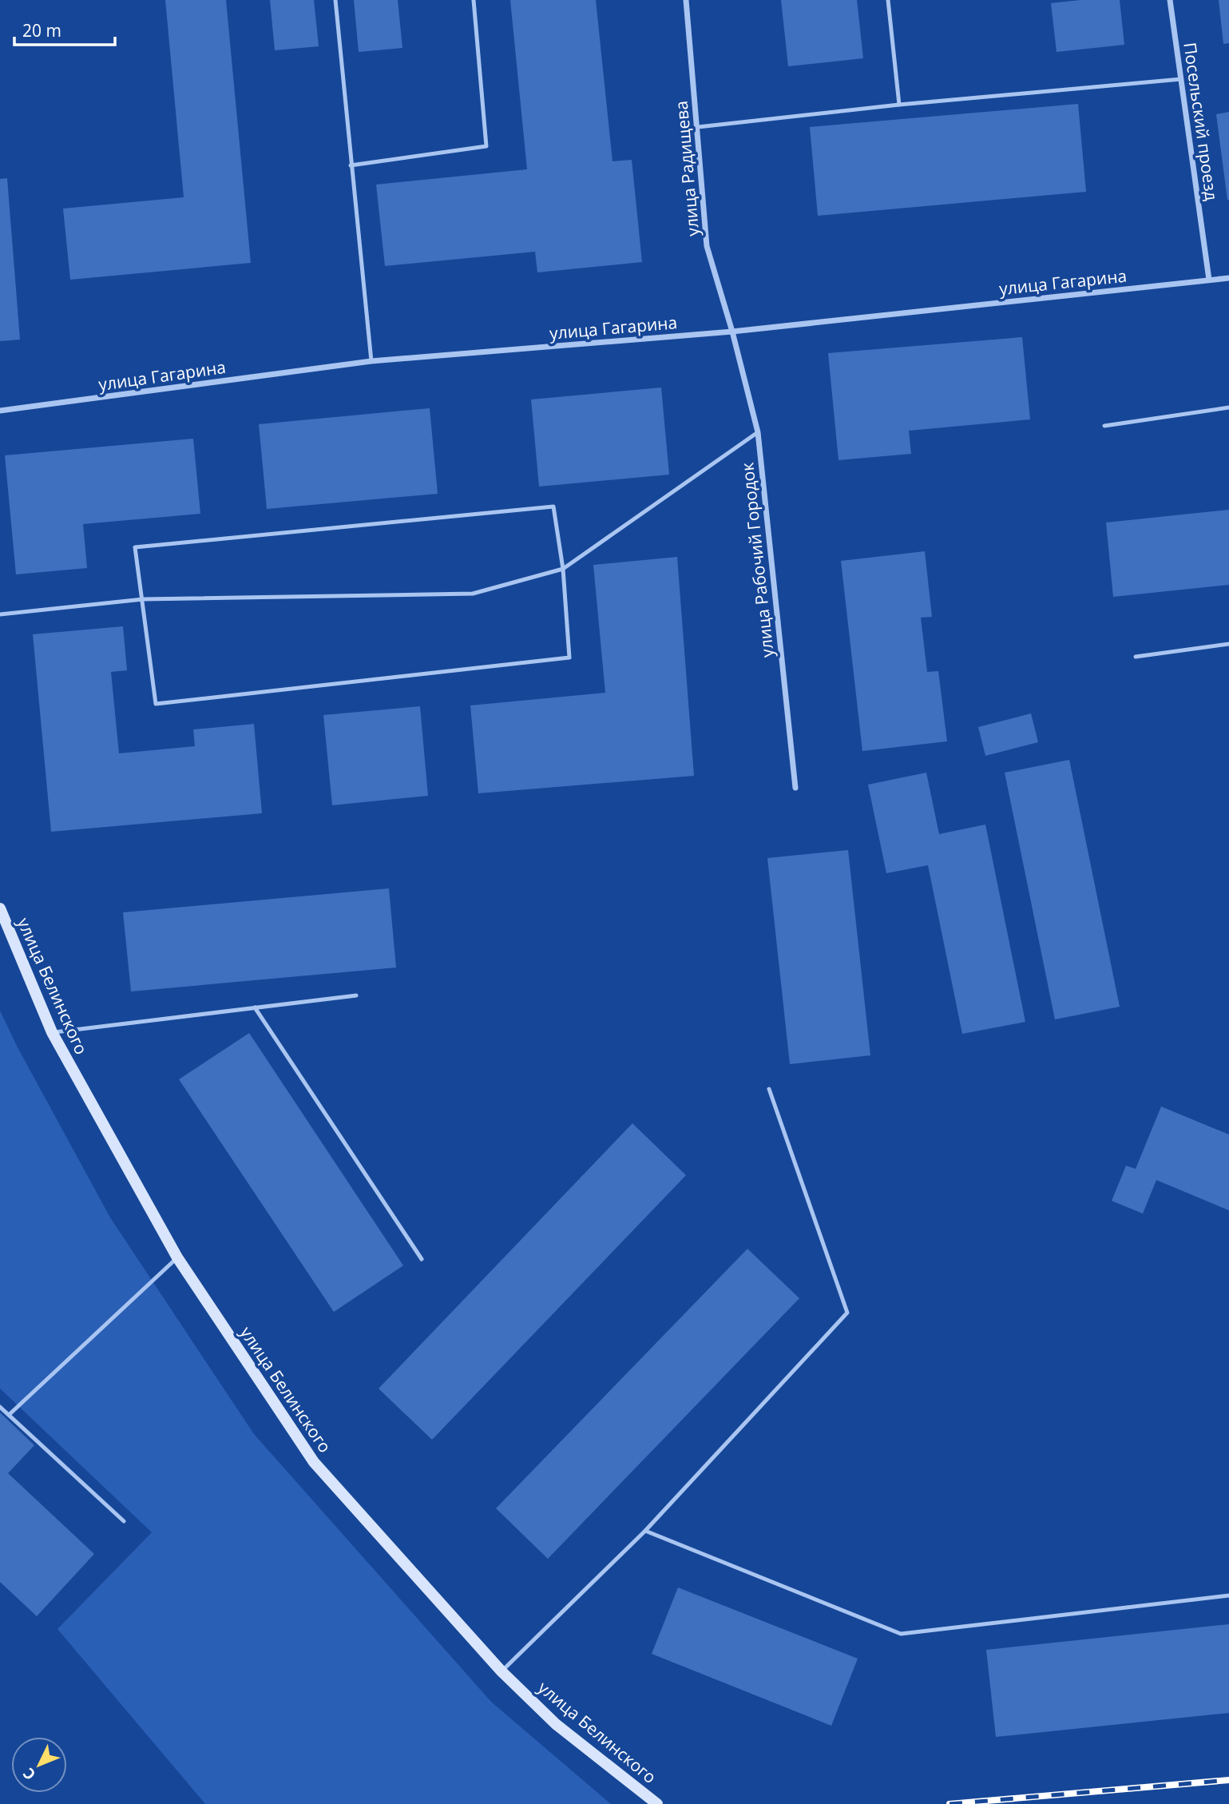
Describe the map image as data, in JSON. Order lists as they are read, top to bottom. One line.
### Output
{"streets":{"street":["Посельский проезд","улица Радищева","улица Гагарина","улица Рабочий Городок","улица Белинского"]},"crossings":[["Посельский проезд","улица Гагарина"],["улица Радищева","улица Гагарина"],["улица Радищева","улица Рабочий Городок"],["улица Гагарина","улица Рабочий Городок"]],"scale_bar":"20 m","north":"bottom left"}
